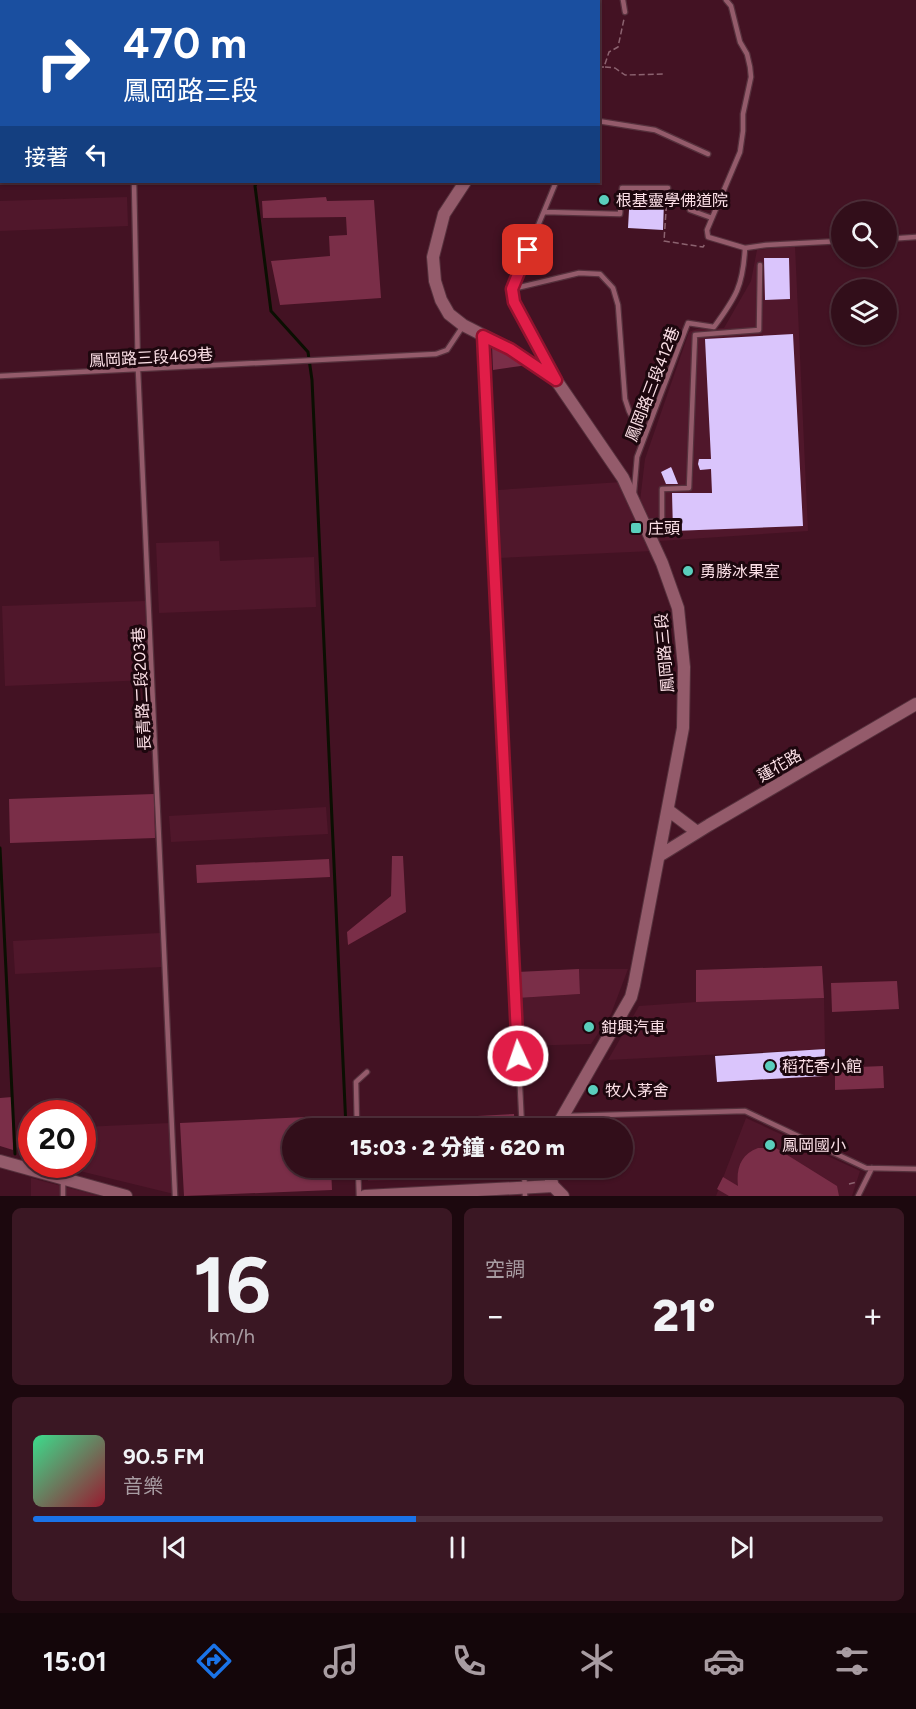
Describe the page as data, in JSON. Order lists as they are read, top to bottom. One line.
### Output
{"streets":{"street":["鳳岡路三段","蓮花路"],"lane":["鳳岡路三段469巷","鳳岡路三段412巷","長青路二段203巷"]},"crossings":[["鳳岡路三段469巷","鳳岡路三段"],["鳳岡路三段469巷","長青路二段203巷"],["鳳岡路三段412巷","鳳岡路三段"],["鳳岡路三段","蓮花路"]],"places":{"other":["根基靈學佛道院","勇勝冰果室","鉗興汽車","稻花香小館","牧人茅舍","鳳岡國小"],"transit":["庄頭"]},"page":{"turn":["470 m","鳳岡路三段"],"then":"接著","limit":"20","trip":"15:03 · 2 分鐘 · 620 m","tile":[["16","km/h"],"空調"],"heat":["−","21°","+"],"song":["90.5 FM","音樂"],"tabs":"15:01"}}
